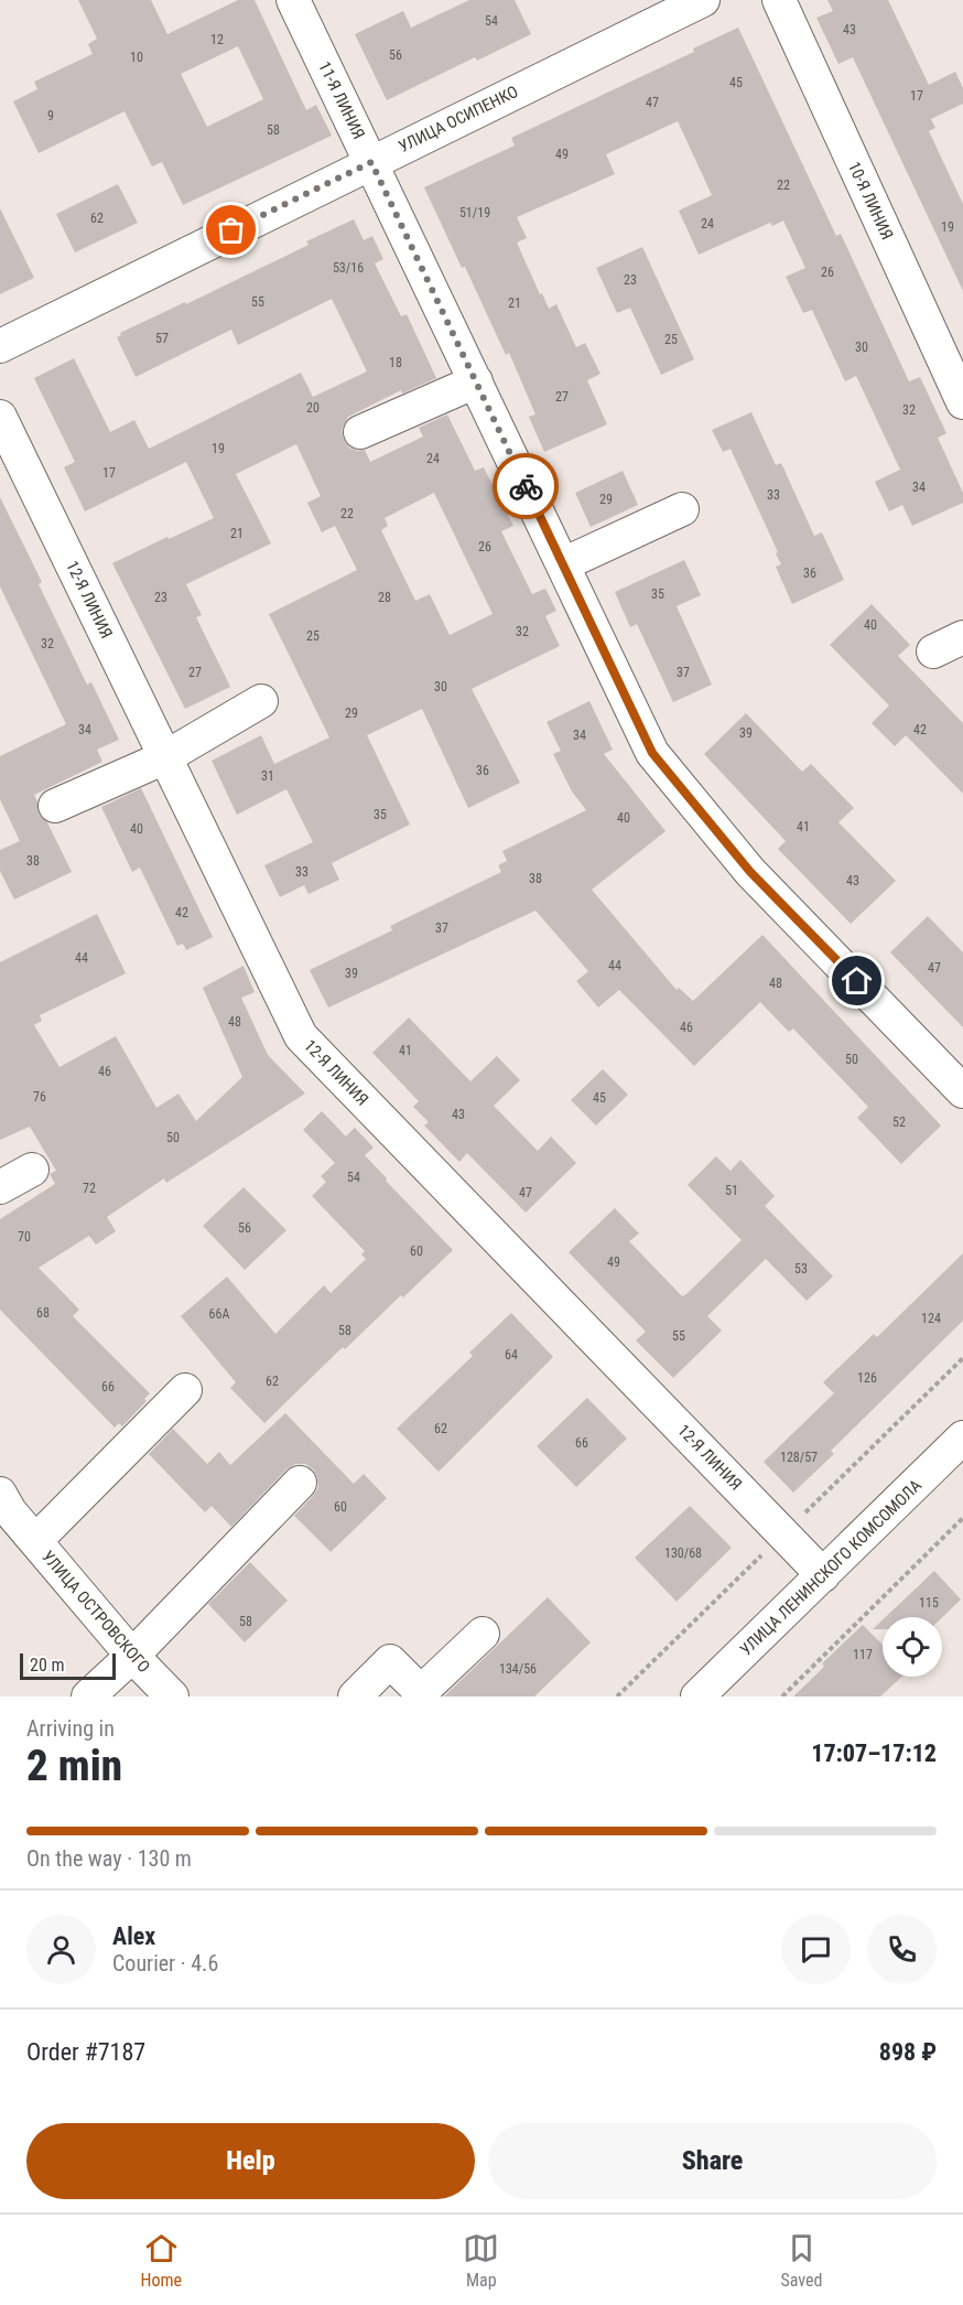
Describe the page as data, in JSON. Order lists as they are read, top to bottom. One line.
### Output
{"streets":{"street":["11-Я ЛИНИЯ","УЛИЦА ОСИПЕНКО","10-Я ЛИНИЯ","12-Я ЛИНИЯ","УЛИЦА ЛЕНИНСКОГО КОМСОМОЛА","УЛИЦА ОСТРОВСКОГО"]},"crossings":[["11-Я ЛИНИЯ","УЛИЦА ОСИПЕНКО"],["12-Я ЛИНИЯ","УЛИЦА ЛЕНИНСКОГО КОМСОМОЛА"]],"house_numbers":["54","43","12","56","10","45","17","47","9","58","49","22","51/19","62","24","19","53/16","26","23","55","21","57","25","30","18","27","20","32","19","24","17","34","33","29","22","21","26","36","35","23","28","40","32","25","32","27","37","30","29","34","42","39","34","36","31","35","40","41","40","38","33","38","43","42","37","44","44","47","39","48","48","46","41","50","46","76","45","43","52","50","54","72","51","47","56","70","60","49","53","68","66А","124","58","55","64","126","62","66","62","66","128/57","60","130/68","115","58","117","134/56"],"scale_bar":"20 m","page":{"scale":"20 m","heading":["2 min","Arriving in","17:07–17:12"],"panel":["Alex","Courier · 4.6","Order #7187","898 ₽"],"bar":"On the way · 130 m","buttons":["Help","Share"],"tabs":["Home","Map","Saved"]}}
